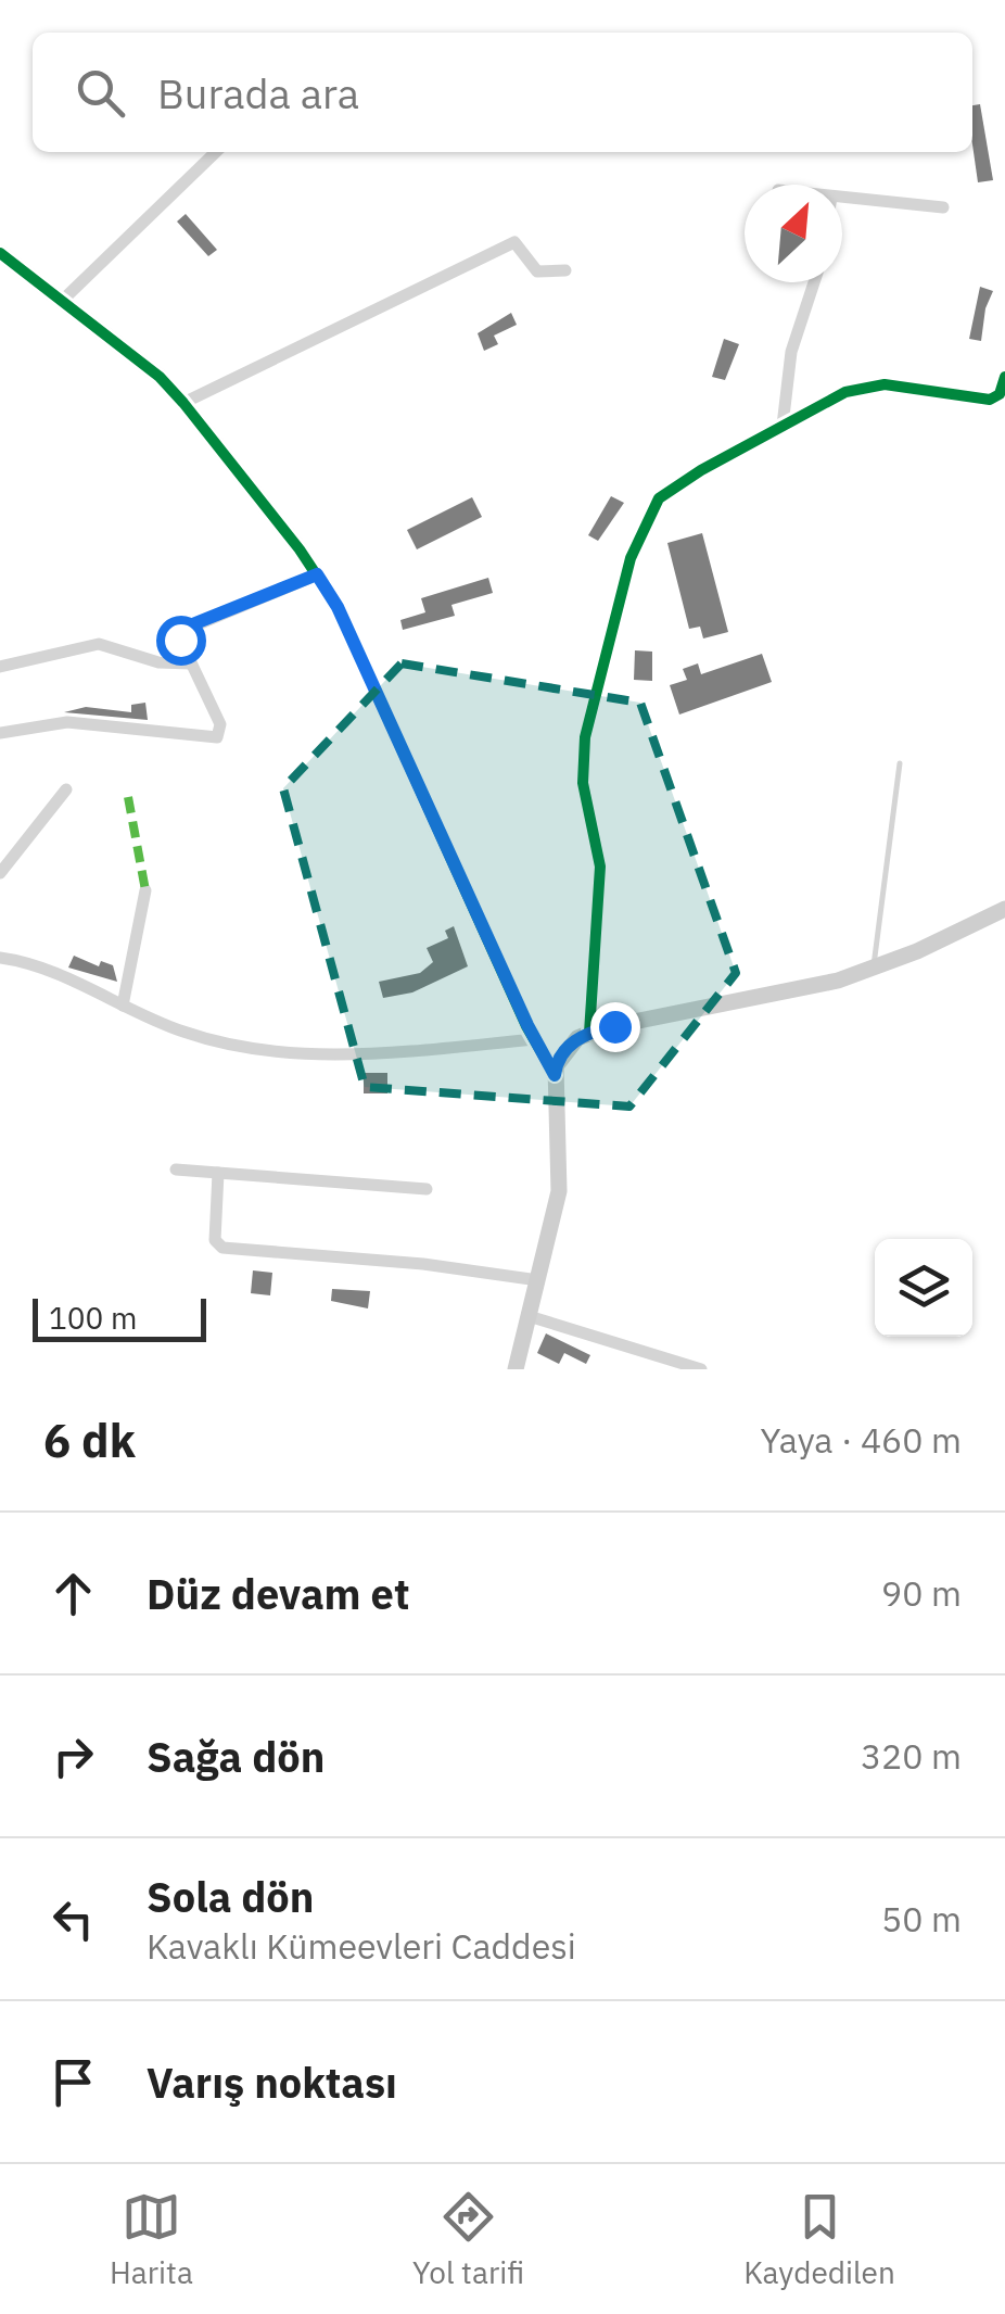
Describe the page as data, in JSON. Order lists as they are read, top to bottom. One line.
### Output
{"scale_bar":"100 m","north":"top right","page":{"search":"Burada ara","scale":"100 m","heading":["6 dk","Yaya · 460 m"],"list":[["Düz devam et","90 m"],["Sağa dön","320 m"],["Sola dön","Kavaklı Kümeevleri Caddesi","50 m"],"Varış noktası"],"nav":["Harita","Yol tarifi","Kaydedilen"]}}
